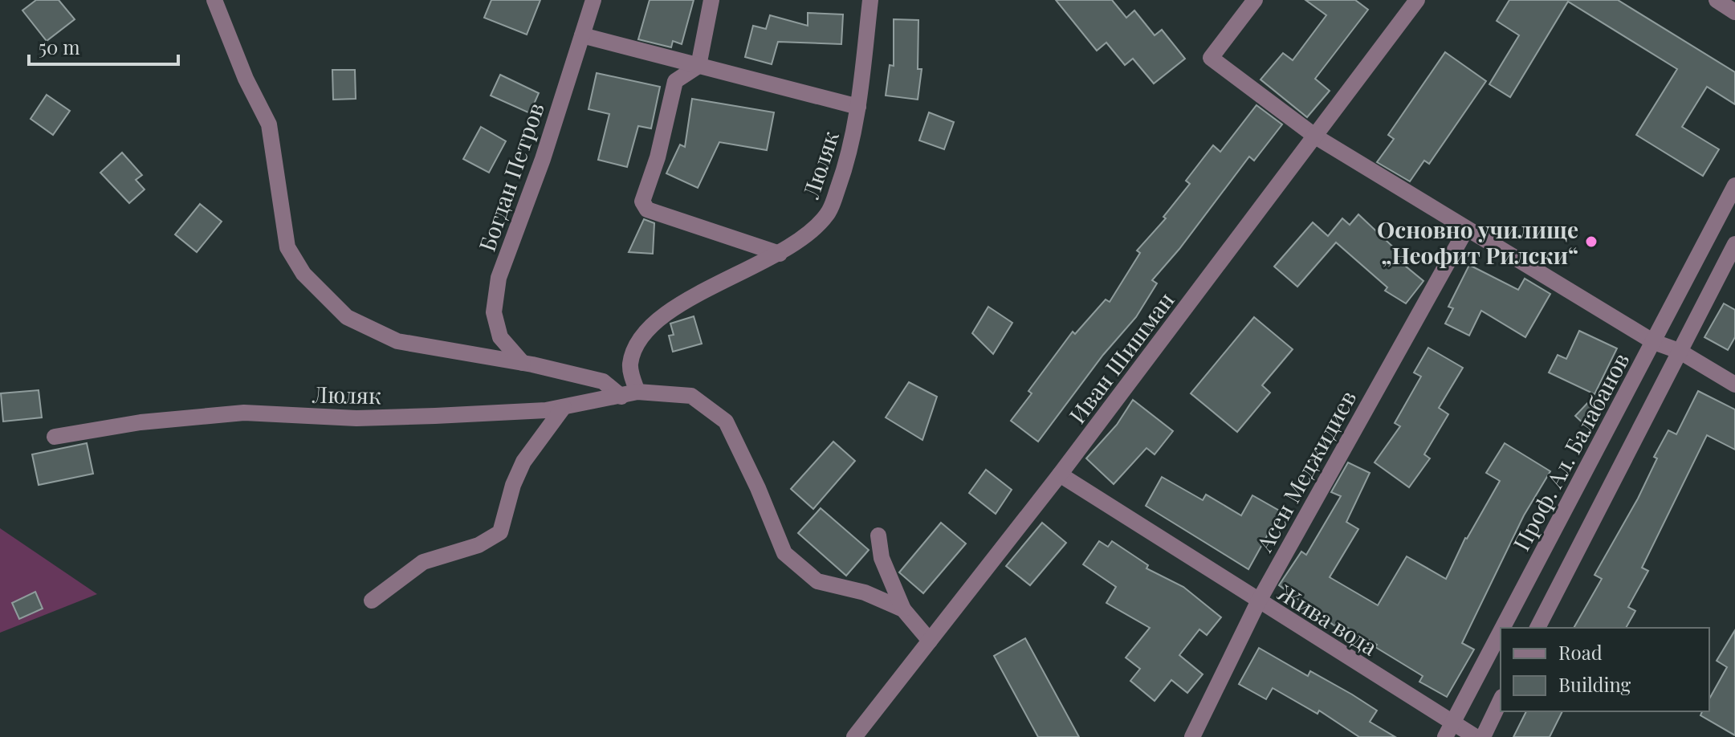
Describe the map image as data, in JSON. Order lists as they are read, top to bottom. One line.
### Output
{"streets":{"street":["Люляк","Богдан Петров","Иван Шишман","Проф. Ал. Балабанов","Асен Меджидиев","Жива вода"]},"crossings":[["Люляк","Иван Шишман"],["Иван Шишман","Жива вода"],["Проф. Ал. Балабанов","Жива вода"],["Асен Меджидиев","Жива вода"]],"places":["Основно училище „Неофит Рилски“"],"legend":["Road","Building"],"scale_bar":"50 m"}
